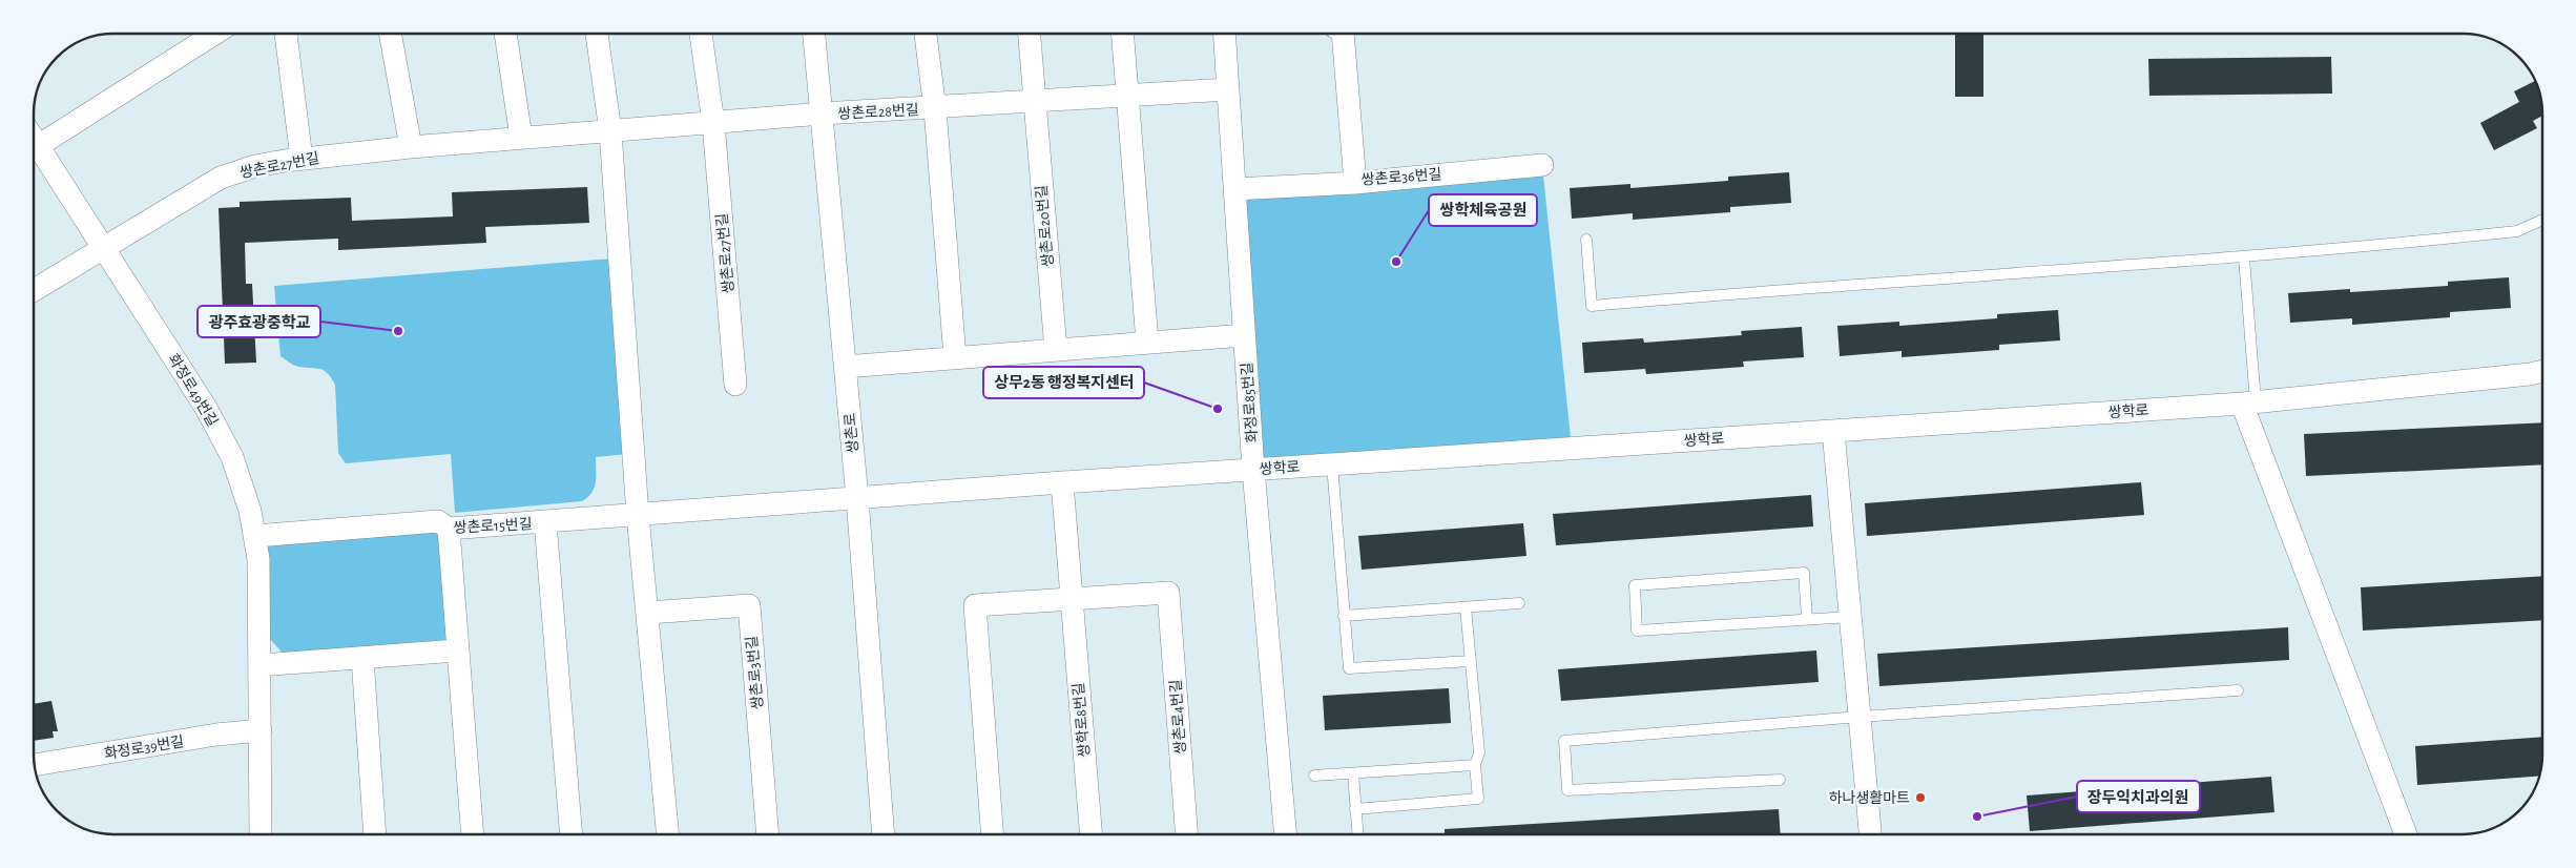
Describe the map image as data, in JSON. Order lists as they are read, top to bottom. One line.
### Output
{"streets":{"street":["쌍촌로28번길","쌍촌로27번길","쌍촌로36번길","쌍촌로20번길","화정로49번길","화정로85번길","쌍학로","쌍촌로","쌍촌로15번길","쌍촌로3번길","쌍촌로4번길","쌍학로8번길","화정로39번길"]},"crossings":[["쌍촌로28번길","쌍촌로27번길"],["쌍촌로28번길","쌍촌로20번길"],["쌍촌로28번길","화정로85번길"],["쌍촌로28번길","쌍촌로"],["쌍촌로27번길","화정로49번길"],["쌍촌로27번길","쌍촌로"],["화정로49번길","쌍촌로15번길"],["화정로49번길","화정로39번길"],["화정로85번길","쌍학로"],["쌍학로","쌍촌로"],["쌍학로","쌍촌로15번길"],["쌍학로","쌍학로8번길"],["쌍촌로","쌍촌로15번길"],["쌍촌로4번길","쌍학로8번길"]],"places":["쌍학체육공원","광주효광중학교","상무2동 행정복지센터","하나생활마트","장두익치과의원"]}
